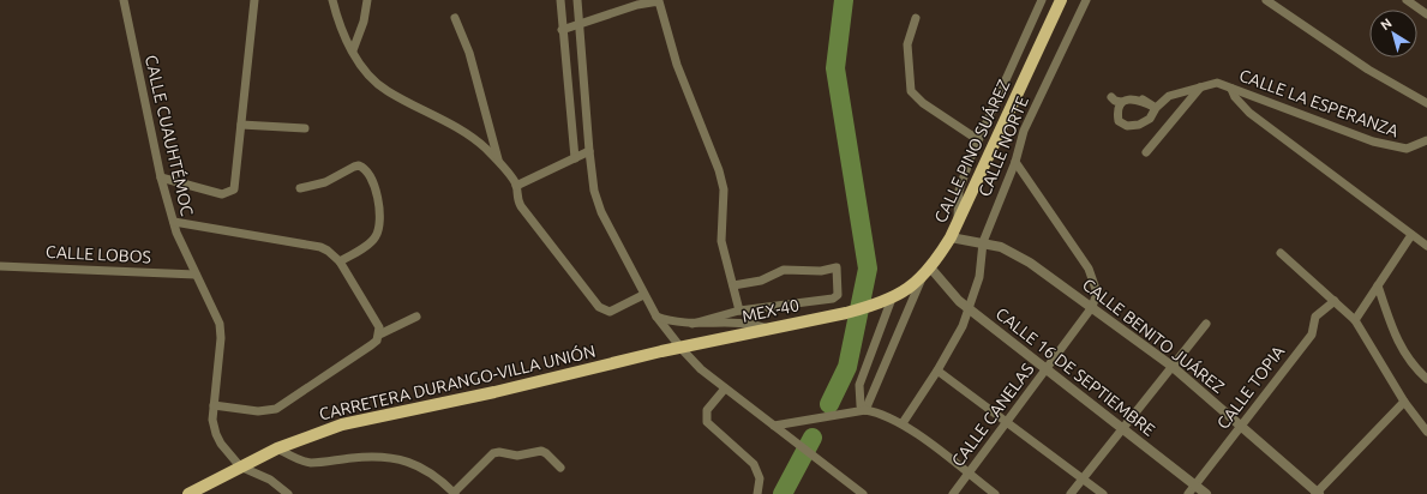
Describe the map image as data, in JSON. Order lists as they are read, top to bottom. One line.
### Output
{"streets":{"main road":["CALLE PINO SUÁREZ","MEX-40","CARRETERA DURANGO-VILLA UNIÓN"],"street":["CALLE LA ESPERANZA","CALLE CUAUHTÉMOC","CALLE NORTE","CALLE LOBOS","CALLE BENITO JUÁREZ","CALLE 16 DE SEPTIEMBRE","CALLE TOPIA","CALLE CANELAS"]},"crossings":[["CALLE CUAUHTÉMOC","CALLE LOBOS"],["CALLE CUAUHTÉMOC","CARRETERA DURANGO-VILLA UNIÓN"],["CALLE NORTE","CALLE BENITO JUÁREZ"],["CALLE NORTE","CALLE 16 DE SEPTIEMBRE"],["CALLE PINO SUÁREZ","MEX-40"],["CALLE PINO SUÁREZ","CALLE BENITO JUÁREZ"],["CALLE PINO SUÁREZ","CALLE 16 DE SEPTIEMBRE"],["MEX-40","CARRETERA DURANGO-VILLA UNIÓN"],["CALLE BENITO JUÁREZ","CALLE TOPIA"],["CALLE BENITO JUÁREZ","CALLE CANELAS"],["CALLE 16 DE SEPTIEMBRE","CALLE TOPIA"],["CALLE 16 DE SEPTIEMBRE","CALLE CANELAS"]],"north":"top left"}
